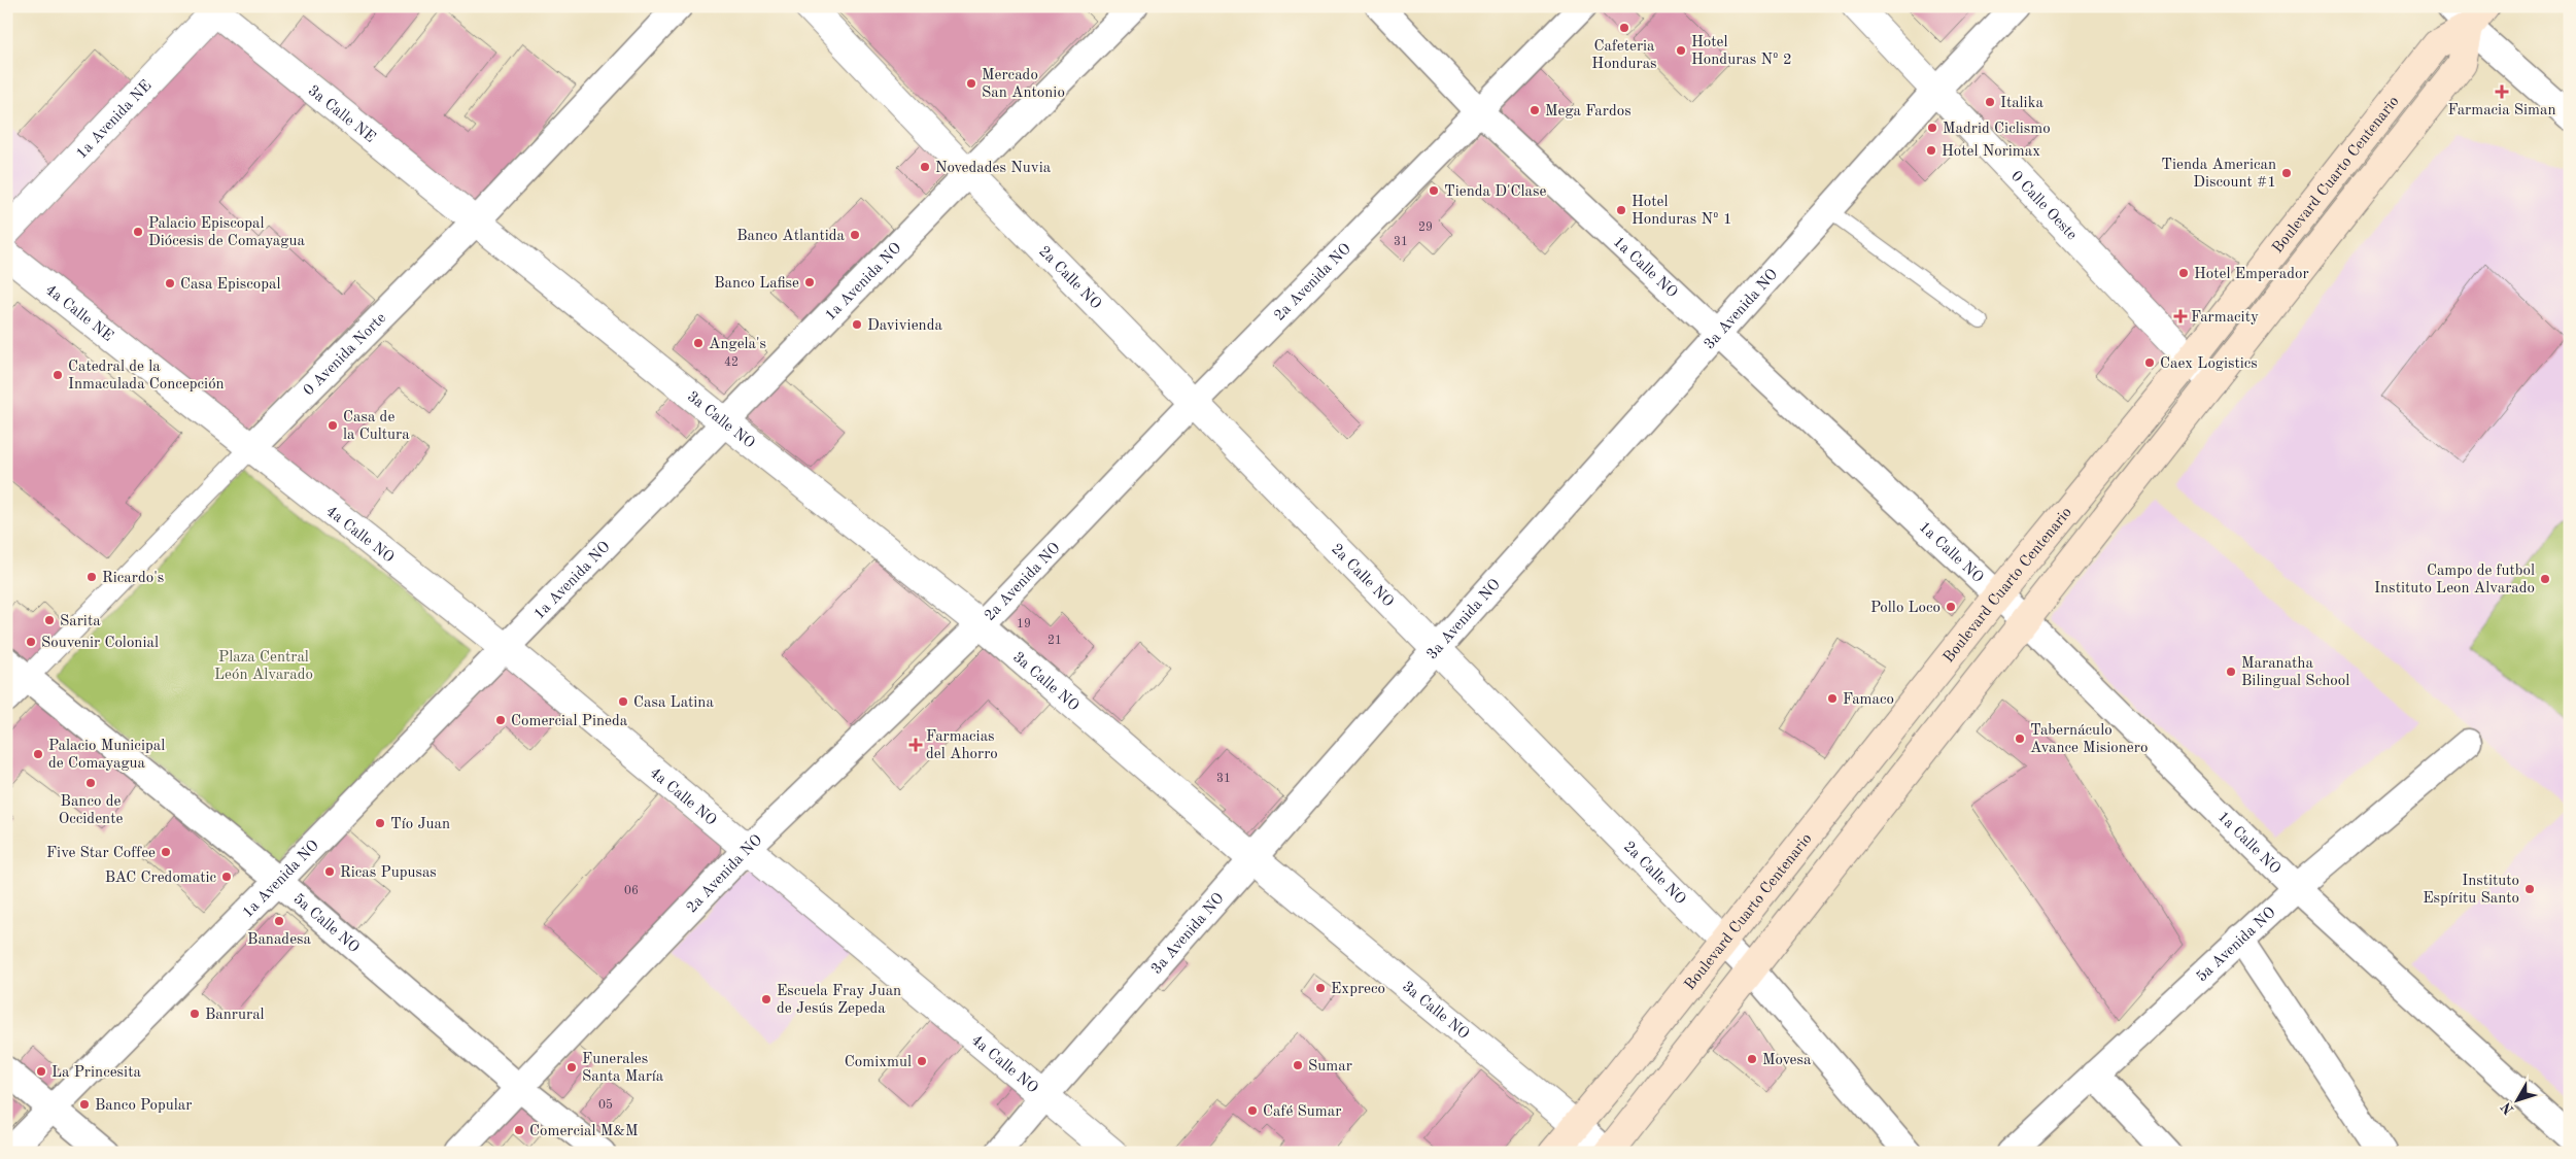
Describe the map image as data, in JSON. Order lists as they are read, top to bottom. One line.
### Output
{"streets":{"main road":["Boulevard Cuarto Centenario"],"street":["3a Calle NE","1a Avenida NE","0 Calle Oeste","1a Calle NO","2a Calle NO","1a Avenida NO","2a Avenida NO","3a Avenida NO","4a Calle NE","0 Avenida Norte","3a Calle NO","4a Calle NO","5a Calle NO","5a Avenida NO"]},"crossings":[["3a Calle NE","1a Avenida NE"],["3a Calle NE","0 Avenida Norte"],["3a Calle NE","3a Calle NO"],["Boulevard Cuarto Centenario","0 Calle Oeste"],["Boulevard Cuarto Centenario","1a Calle NO"],["Boulevard Cuarto Centenario","2a Calle NO"],["Boulevard Cuarto Centenario","3a Calle NO"],["0 Calle Oeste","3a Avenida NO"],["1a Calle NO","2a Avenida NO"],["1a Calle NO","3a Avenida NO"],["1a Calle NO","5a Avenida NO"],["2a Calle NO","1a Avenida NO"],["2a Calle NO","2a Avenida NO"],["2a Calle NO","3a Avenida NO"],["1a Avenida NO","3a Calle NO"],["1a Avenida NO","4a Calle NO"],["1a Avenida NO","5a Calle NO"],["2a Avenida NO","3a Calle NO"],["2a Avenida NO","4a Calle NO"],["2a Avenida NO","5a Calle NO"],["3a Avenida NO","3a Calle NO"],["3a Avenida NO","4a Calle NO"],["4a Calle NE","0 Avenida Norte"],["4a Calle NE","4a Calle NO"],["0 Avenida Norte","3a Calle NO"],["0 Avenida Norte","4a Calle NO"],["0 Avenida Norte","5a Calle NO"]],"parks":["Plaza Central León Alvarado"],"places":{"other":["Cafeteria Honduras","Hotel Honduras Nº 2","Mercado San Antonio","Italika","Mega Fardos","Madrid Ciclismo","Hotel Norimax","Novedades Nuvia","Tienda American Discount #1","Tienda D'Clase","Hotel Honduras Nº 1","Palacio Episcopal Diócesis de Comayagua","Banco Atlantida","Hotel Emperador","Banco Lafise","Casa Episcopal","Davivienda","Angela's","Caex Logistics","Catedral de la Inmaculada Concepción","Casa de la Cultura","Ricardo's","Campo de futbol Instituto Leon Alvarado","Pollo Loco","Sarita","Souvenir Colonial","Maranatha Bilingual School","Famaco","Casa Latina","Comercial Pineda","Tabernáculo Avance Misionero","Palacio Municipal de Comayagua","Banco de Occidente","Tío Juan","Five Star Coffee","Ricas Pupusas","BAC Credomatic","Instituto Espíritu Santo","Banadesa","Expreco","Escuela Fray Juan de Jesús Zepeda","Banrural","Movesa","Comixmul","Sumar","Funerales Santa María","La Princesita","Banco Popular","Café Sumar","Comercial M&M"],"health":["Farmacia Siman","Farmacity","Farmacias del Ahorro"]},"house_numbers":["29","31","42","19","21","31","06","05"],"north":"bottom left"}
